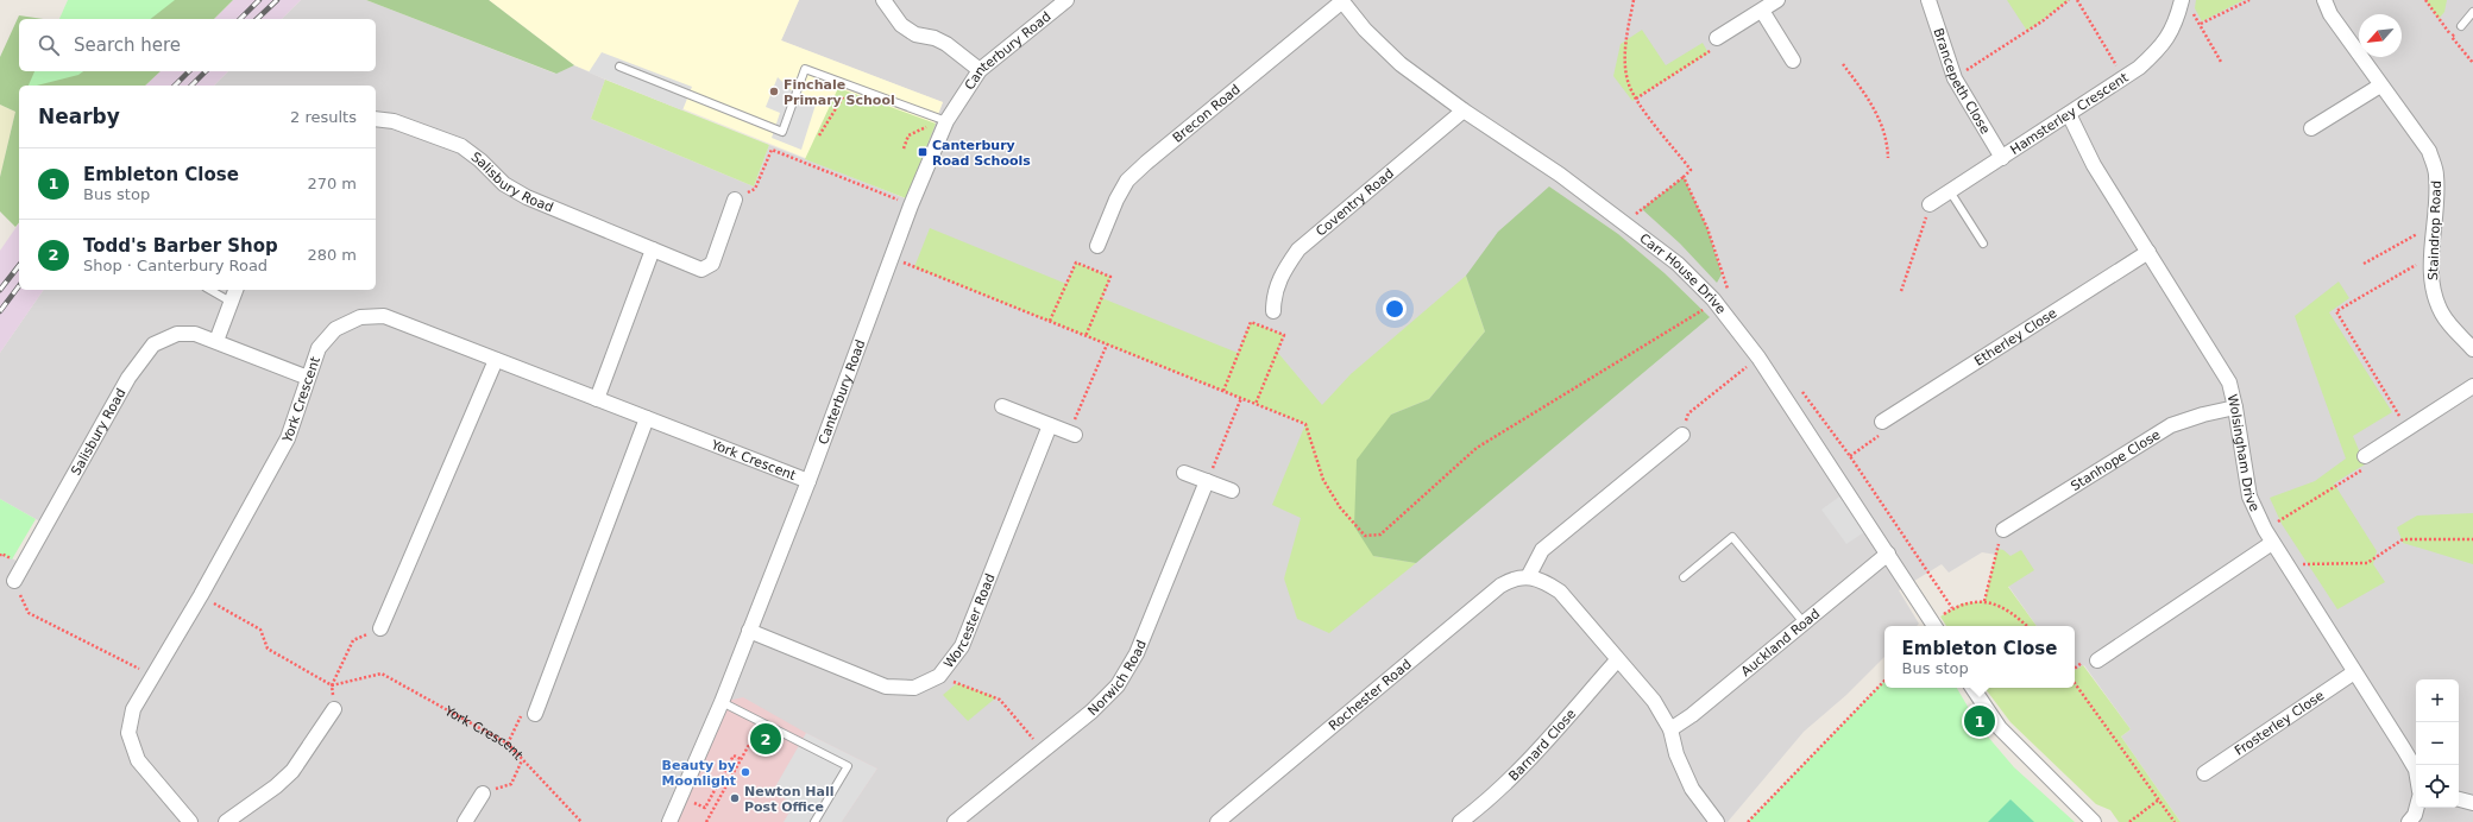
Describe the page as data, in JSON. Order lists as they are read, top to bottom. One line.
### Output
{"streets":{"street":["Canterbury Road","Brancepeth Close","Brecon Road","Hamsterley Crescent","Salisbury Road","Coventry Road","Staindrop Road","Carr House Drive","Etherley Close","York Crescent","Wolsingham Drive","Stanhope Close","Worcester Road","Auckland Road","Norwich Road","Rochester Road","Frosterley Close","Barnard Close"]},"crossings":[["Canterbury Road","York Crescent"],["Canterbury Road","Worcester Road"],["Brancepeth Close","Hamsterley Crescent"],["Brecon Road","Carr House Drive"],["Hamsterley Crescent","Wolsingham Drive"],["Salisbury Road","York Crescent"],["Coventry Road","Carr House Drive"],["Carr House Drive","Auckland Road"],["Etherley Close","Wolsingham Drive"],["Wolsingham Drive","Stanhope Close"],["Wolsingham Drive","Frosterley Close"]],"places":{"other":["Finchale Primary School","Beauty by Moonlight","Newton Hall Post Office"],"transit":["Canterbury Road Schools"]},"north":"bottom left","page":{"search":"Search here","heading":["Nearby","2 results"],"list":[{"mark":"1","name":"Embleton Close","note":"Bus stop","value":"270 m"},{"mark":"2","name":"Todd's Barber Shop","note":"Shop · Canterbury Road","value":"280 m"}],"popup":["Embleton Close","Bus stop"],"map_buttons":["+","−"],"pins":["1","2"]}}
